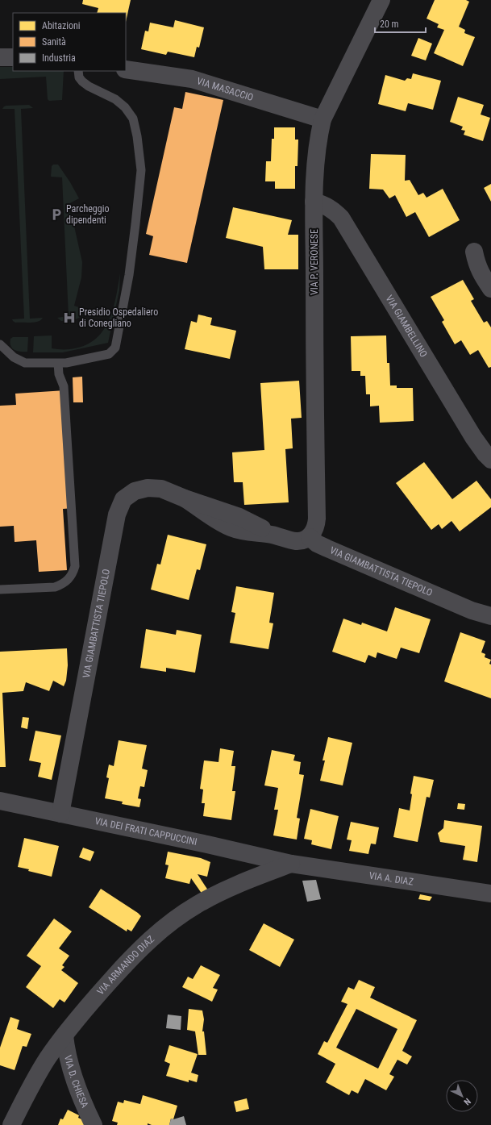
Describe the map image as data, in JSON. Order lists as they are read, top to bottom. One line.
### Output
{"streets":{"street":["VIA MASACCIO","VIA P. VERONESE","VIA GIAMBELLINO","VIA GIAMBATTISTA TIEPOLO","VIA DEI FRATI CAPPUCCINI","VIA A. DIAZ","VIA ARMANDO DIAZ","VIA D. CHIESA"]},"crossings":[["VIA MASACCIO","VIA P. VERONESE"],["VIA P. VERONESE","VIA GIAMBELLINO"],["VIA P. VERONESE","VIA GIAMBATTISTA TIEPOLO"],["VIA GIAMBATTISTA TIEPOLO","VIA DEI FRATI CAPPUCCINI"],["VIA DEI FRATI CAPPUCCINI","VIA A. DIAZ"],["VIA DEI FRATI CAPPUCCINI","VIA ARMANDO DIAZ"],["VIA A. DIAZ","VIA ARMANDO DIAZ"],["VIA ARMANDO DIAZ","VIA D. CHIESA"]],"places":{"parking":["Parcheggio dipendenti"],"hospital":["Presidio Ospedaliero di Conegliano"]},"legend":["Abitazioni","Sanità","Industria"],"scale_bar":"20 m","north":"bottom right"}
